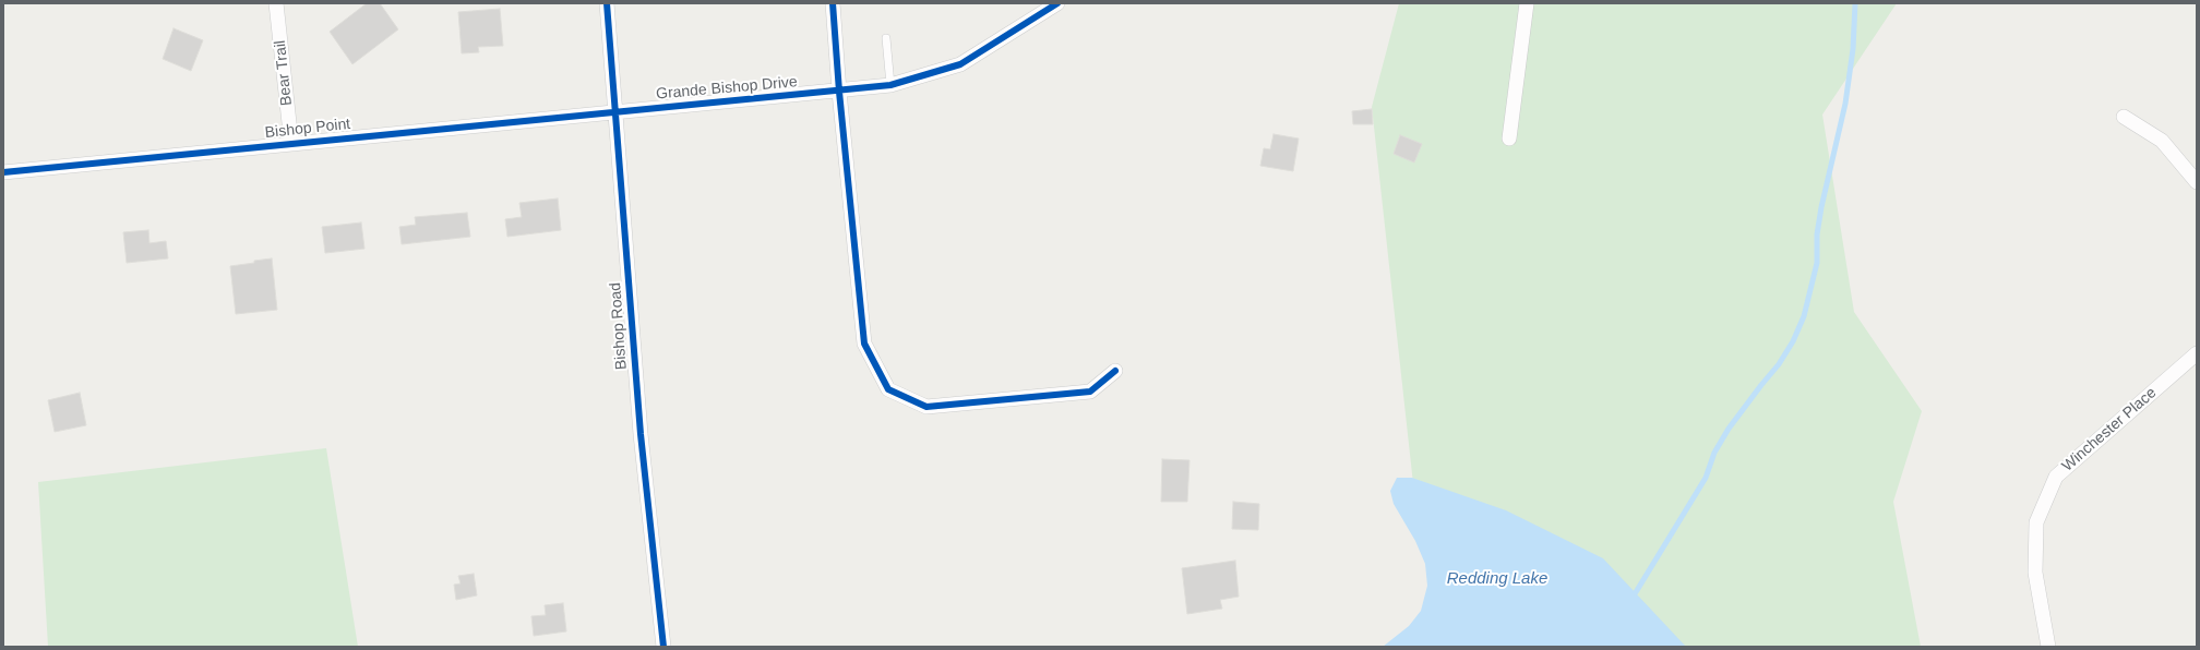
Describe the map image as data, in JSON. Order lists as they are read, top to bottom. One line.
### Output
{"streets":{"street":["Bear Trail","Grande Bishop Drive","Bishop Point","Bishop Road","Winchester Place"]},"crossings":[["Bear Trail","Bishop Point"],["Grande Bishop Drive","Bishop Point"],["Grande Bishop Drive","Bishop Road"],["Bishop Point","Bishop Road"]],"water":["Redding Lake"]}
